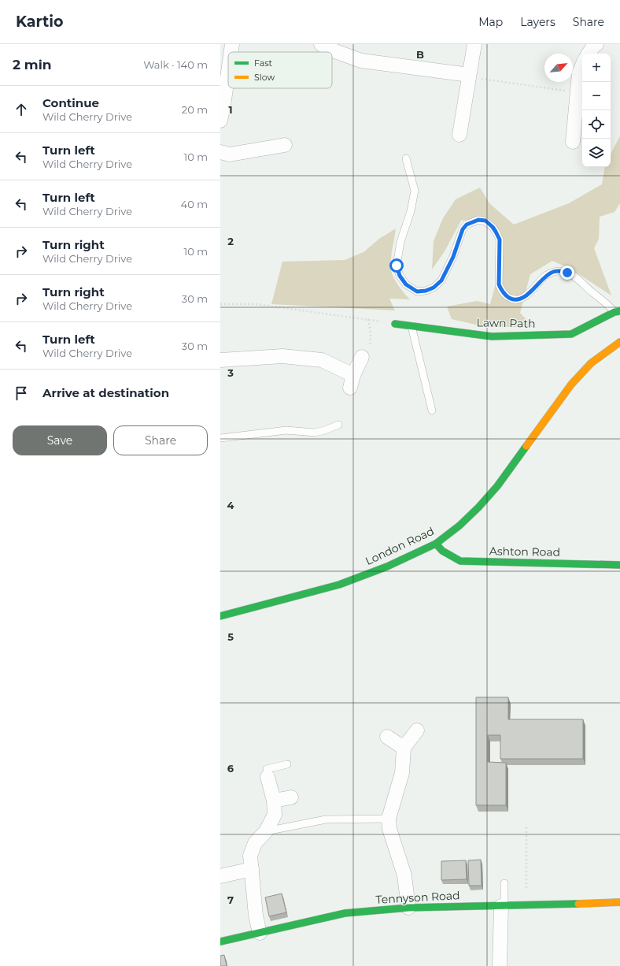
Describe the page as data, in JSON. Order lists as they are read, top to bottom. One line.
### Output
{"streets":{"street":["Lawn Path","London Road","Ashton Road","Tennyson Road"]},"crossings":[["London Road","Ashton Road"]],"legend":["Fast","Slow"],"north":"top right","page":{"header":"Kartio","nav":["Map","Layers","Share"],"heading":["2 min","Walk · 140 m"],"map_buttons":["+","−"],"list":[["Continue","Wild Cherry Drive","20 m"],["Turn left","Wild Cherry Drive","10 m"],["Turn left","Wild Cherry Drive","40 m"],["Turn right","Wild Cherry Drive","10 m"],["Turn right","Wild Cherry Drive","30 m"],["Turn left","Wild Cherry Drive","30 m"],"Arrive at destination"],"buttons":["Save","Share"]},"grid":{"columns":["B"],"rows":["1","2","3","4","5","6","7"]}}
